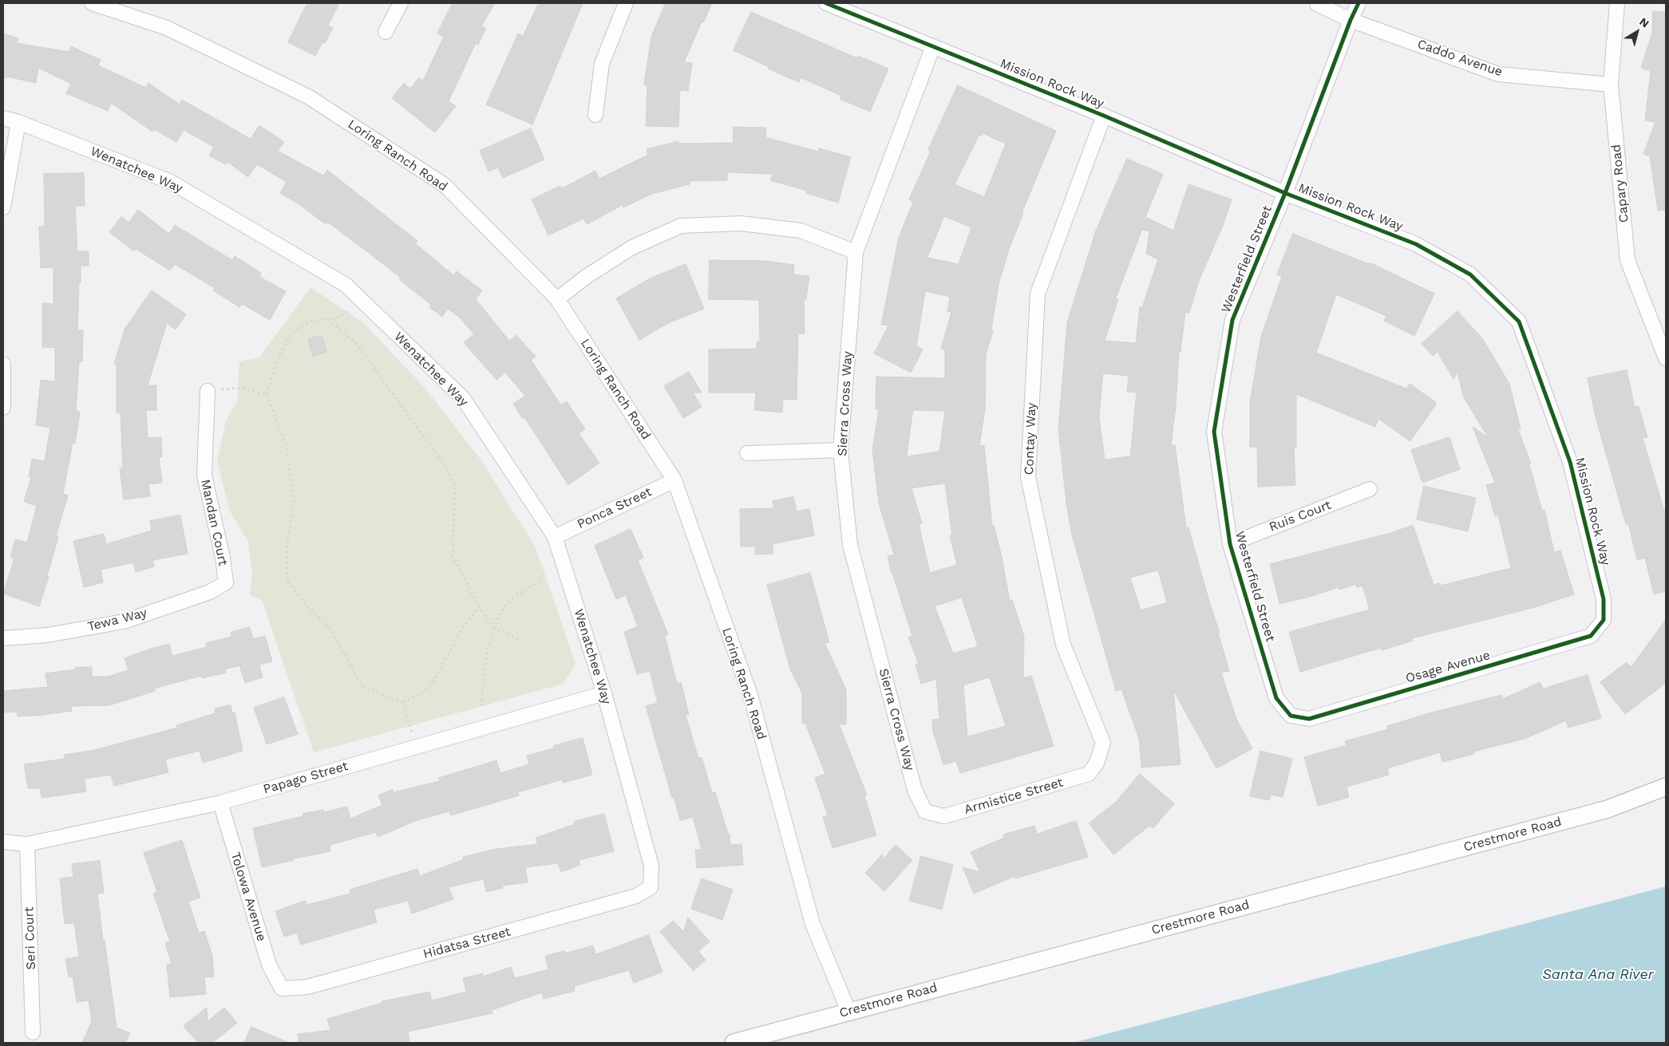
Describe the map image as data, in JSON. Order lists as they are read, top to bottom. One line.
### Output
{"streets":{"street":["Caddo Avenue","Mission Rock Way","Loring Ranch Road","Wenatchee Way","Capary Road","Westerfield Street","Sierra Cross Way","Contay Way","Ponca Street","Ruis Court","Mandan Court","Tewa Way","Osage Avenue","Papago Street","Armistice Street","Crestmore Road","Tolowa Avenue","Seri Court","Hidatsa Street"]},"crossings":[["Caddo Avenue","Capary Road"],["Caddo Avenue","Westerfield Street"],["Mission Rock Way","Westerfield Street"],["Mission Rock Way","Sierra Cross Way"],["Mission Rock Way","Contay Way"],["Mission Rock Way","Osage Avenue"],["Loring Ranch Road","Ponca Street"],["Loring Ranch Road","Crestmore Road"],["Wenatchee Way","Ponca Street"],["Wenatchee Way","Papago Street"],["Wenatchee Way","Hidatsa Street"],["Westerfield Street","Ruis Court"],["Westerfield Street","Osage Avenue"],["Sierra Cross Way","Armistice Street"],["Contay Way","Armistice Street"],["Mandan Court","Tewa Way"],["Papago Street","Tolowa Avenue"],["Papago Street","Seri Court"],["Tolowa Avenue","Hidatsa Street"]],"water":["Santa Ana River"],"north":"top right"}
